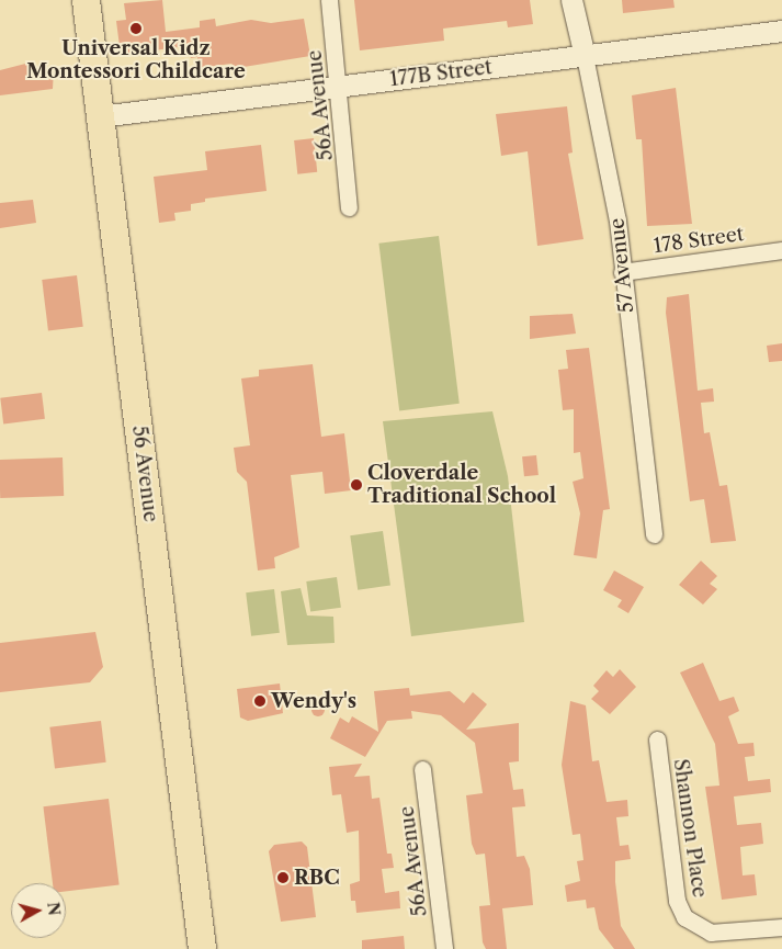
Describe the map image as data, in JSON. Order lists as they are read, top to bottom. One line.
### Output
{"streets":{"highway":["56 Avenue"],"street":["177B Street","56A Avenue","178 Street","57 Avenue","Shannon Place"]},"crossings":[["177B Street","56A Avenue"],["177B Street","57 Avenue"],["177B Street","56 Avenue"],["178 Street","57 Avenue"]],"places":["Universal Kidz Montessori Childcare","Cloverdale Traditional School","Wendy's","RBC"],"north":"right"}
